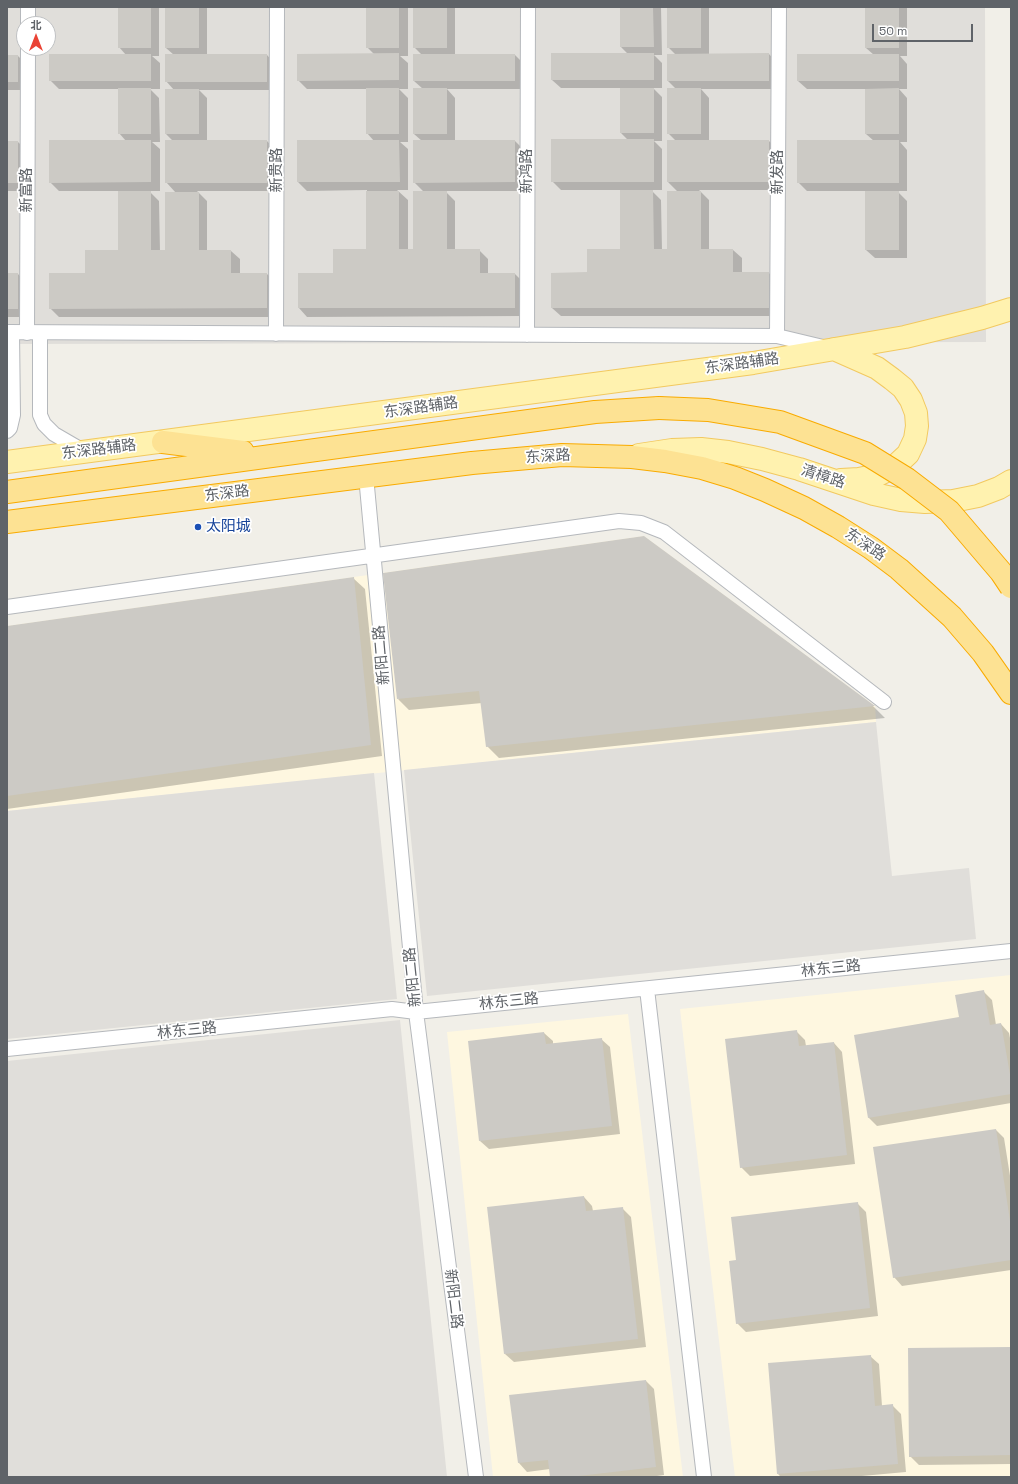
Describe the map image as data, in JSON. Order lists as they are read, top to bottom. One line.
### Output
{"streets":{"highway":["东深路"],"main road":["东深路辅路","清樟路"],"street":["新贵路","新鸿路","新发路","新富路","新阳二路","林东三路"]},"crossings":[["新富路","东深路辅路"],["东深路","清樟路"],["东深路","新阳二路"],["新阳二路","林东三路"]],"places":["太阳城"],"scale_bar":"50 m","north":"top"}
